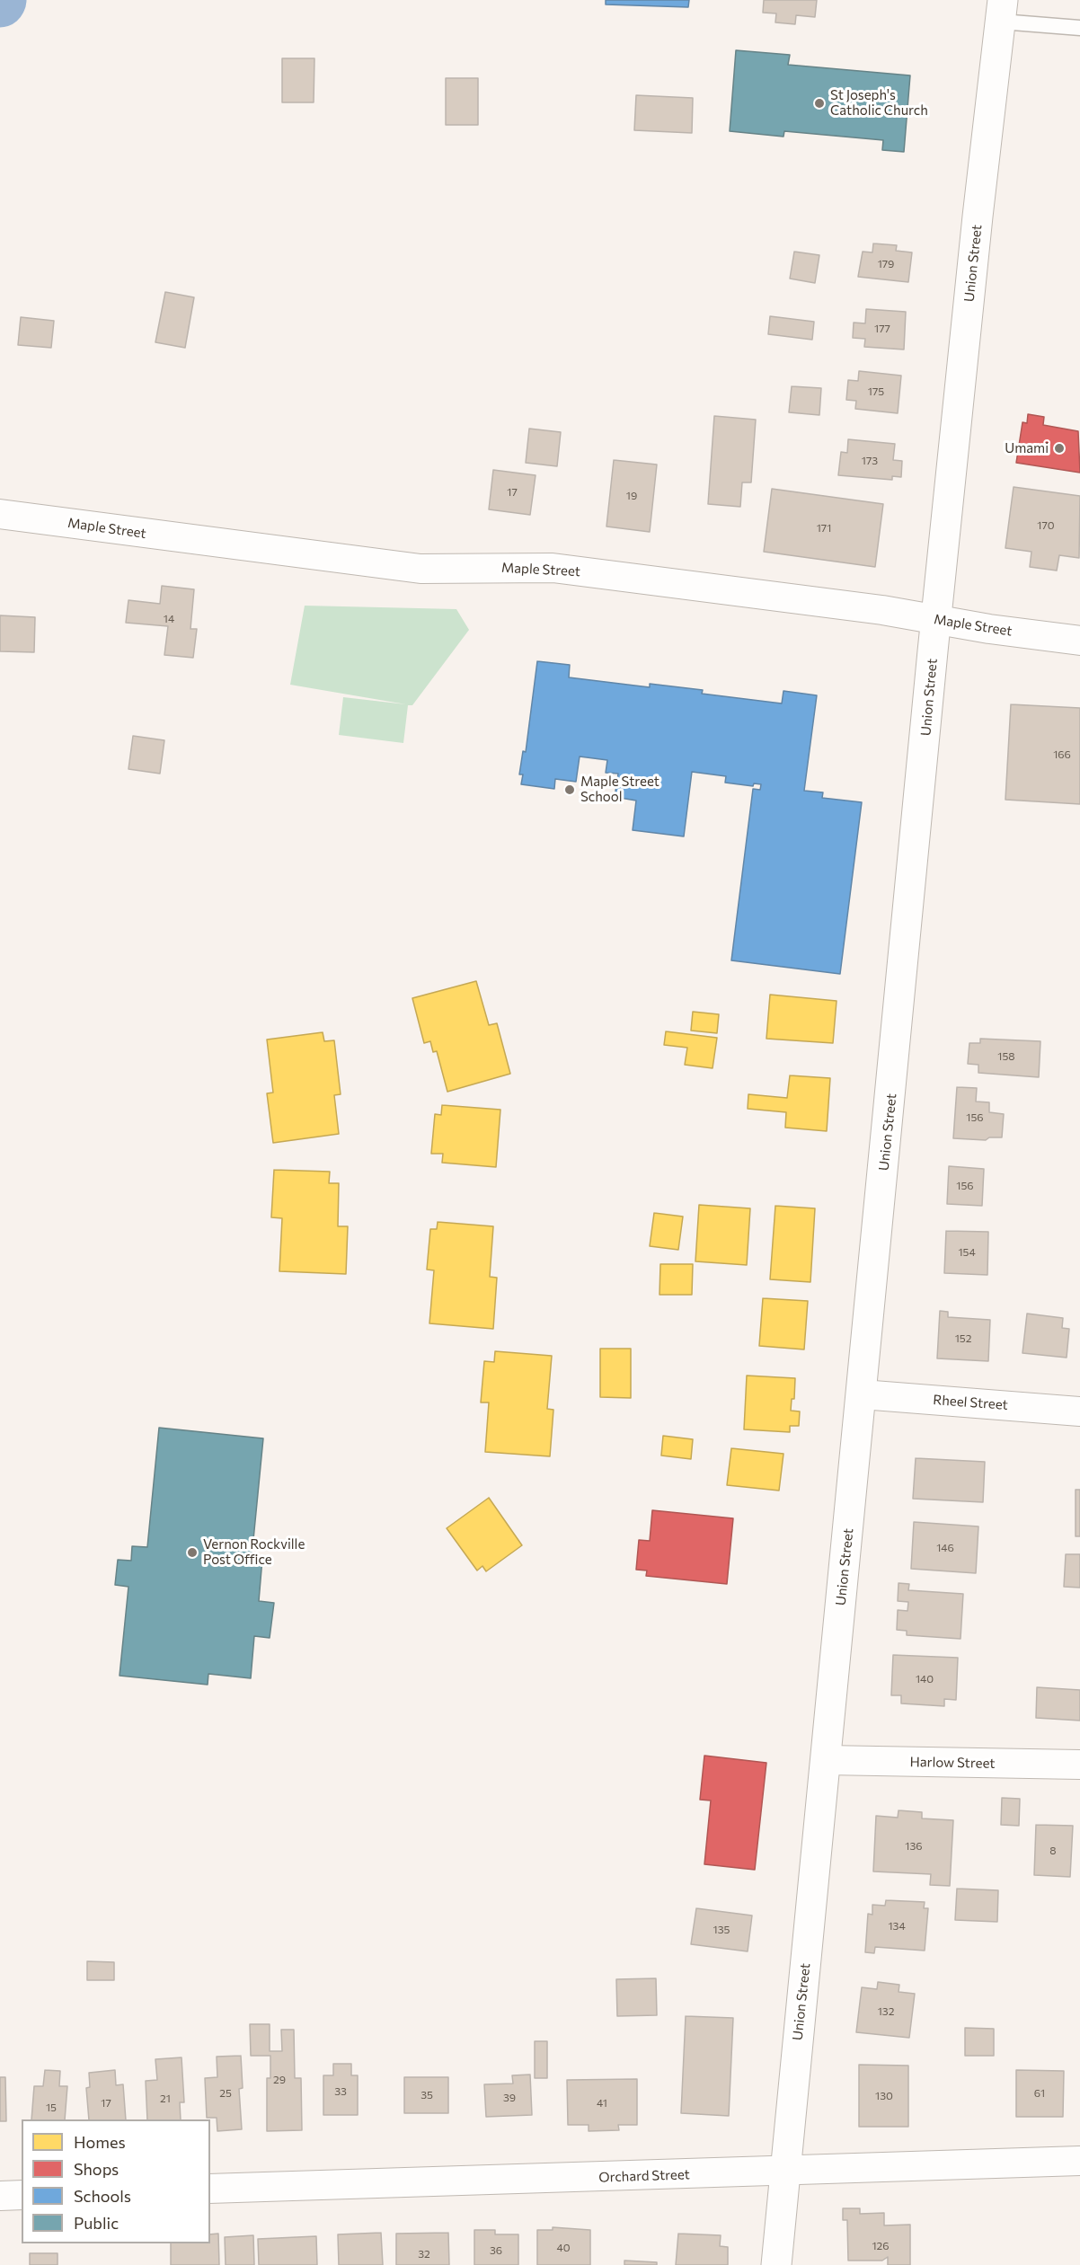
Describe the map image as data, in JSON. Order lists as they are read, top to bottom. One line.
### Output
{"streets":{"main road":["Union Street"],"street":["Maple Street","Rheel Street","Harlow Street","Orchard Street"]},"crossings":[["Union Street","Maple Street"],["Union Street","Rheel Street"],["Union Street","Harlow Street"],["Union Street","Orchard Street"]],"places":["St Joseph's Catholic Church","Umami","Maple Street School","Vernon Rockville Post Office"],"house_numbers":["179","177","175","173","17","19","170","171","14","166","158","156","156","154","152","146","140","136","8","134","135","132","29","33","25","61","35","130","39","21","17","41","15","126","40","36","32"],"legend":["Homes","Shops","Schools","Public"]}
